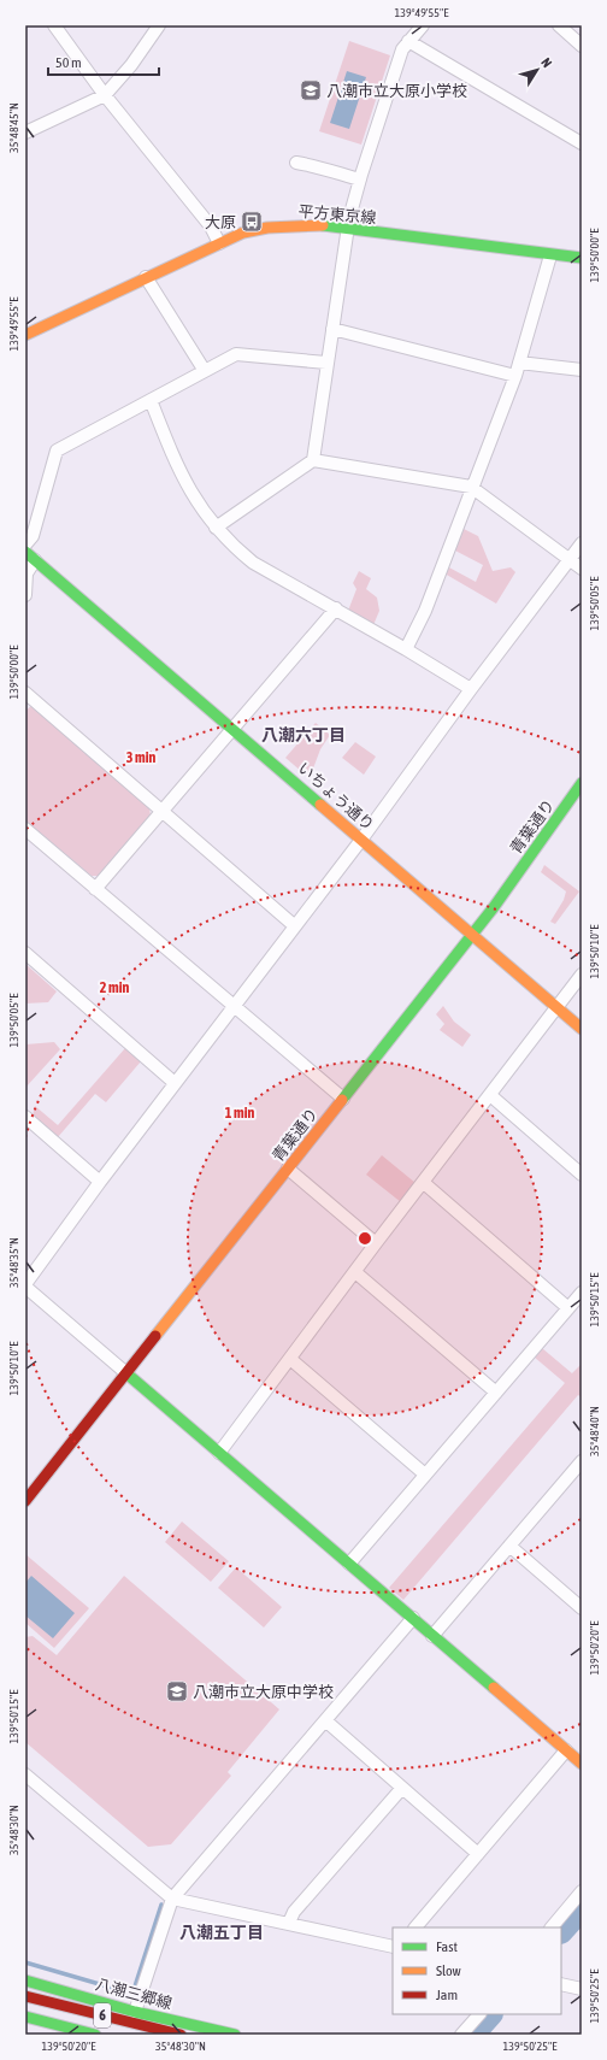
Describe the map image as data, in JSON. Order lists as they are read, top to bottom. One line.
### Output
{"streets":{"main road":["平方東京線","いちょう通り","青葉通り","八潮三郷線","6"]},"crossings":[["いちょう通り","青葉通り"]],"districts":["八潮六丁目","八潮五丁目"],"places":{"school or university":["八潮市立大原小学校","八潮市立大原中学校"],"bus stop":["大原"]},"legend":["Fast","Slow","Jam"],"scale_bar":"50 m","north":"top right","coordinates":["139°49'55\"E","35°48'45\"N","139°50'00\"E","139°50'05\"E","139°50'10\"E","35°48'35\"N","139°50'15\"E","35°48'40\"N","139°50'20\"E","35°48'30\"N","139°50'25\"E"],"rings":["3 min","2 min","1 min"]}
